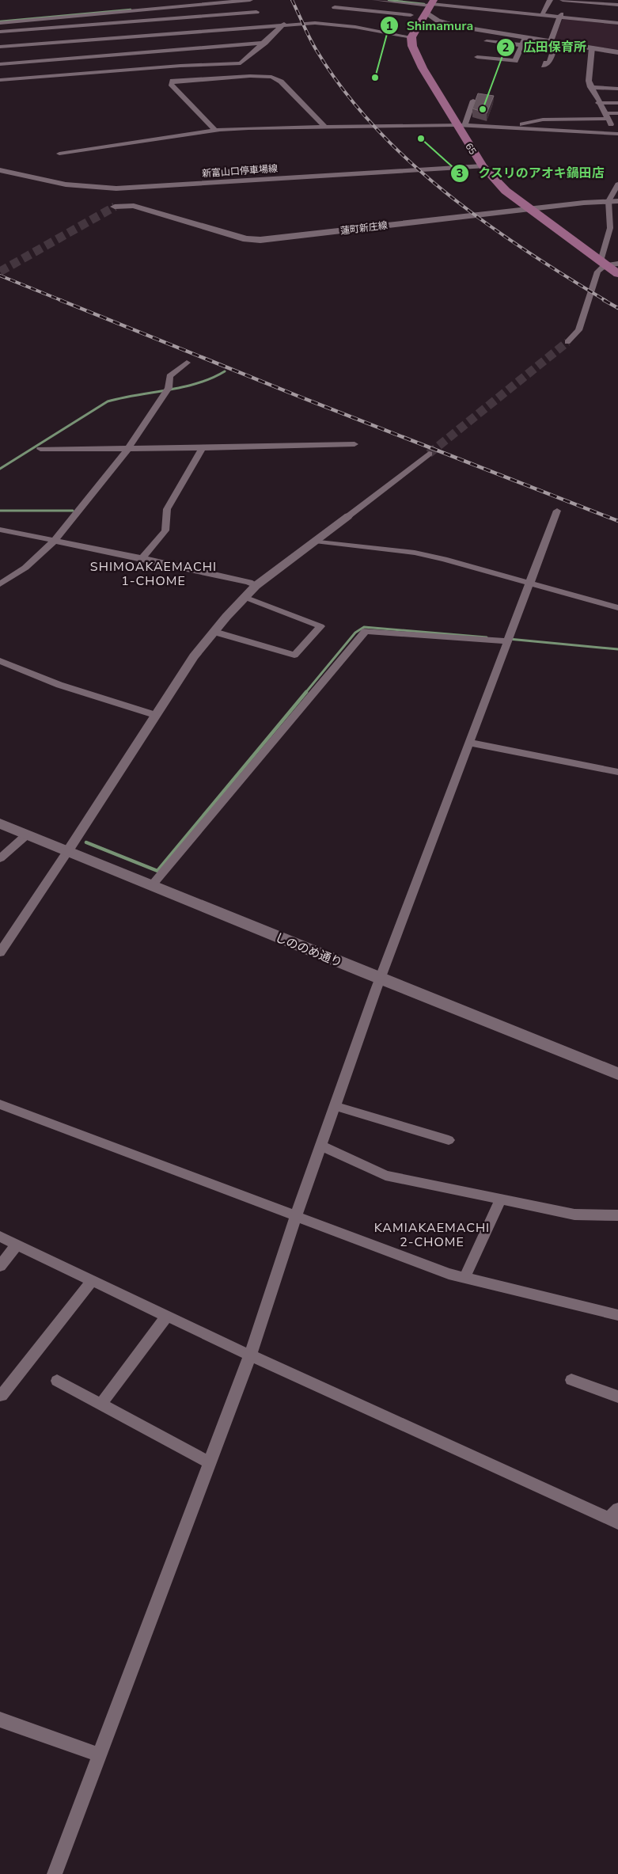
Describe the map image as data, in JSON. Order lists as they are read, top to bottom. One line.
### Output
{"streets":{"main road":["65","新富山口停車場線","蓮町新庄線","しののめ通り"]},"crossings":[["65","新富山口停車場線"],["65","蓮町新庄線"]],"districts":["SHIMOAKAEMACHI 1-CHOME","KAMIAKAEMACHI 2-CHOME"],"places":["Shimamura","広田保育所","クスリのアオキ鍋田店"]}
